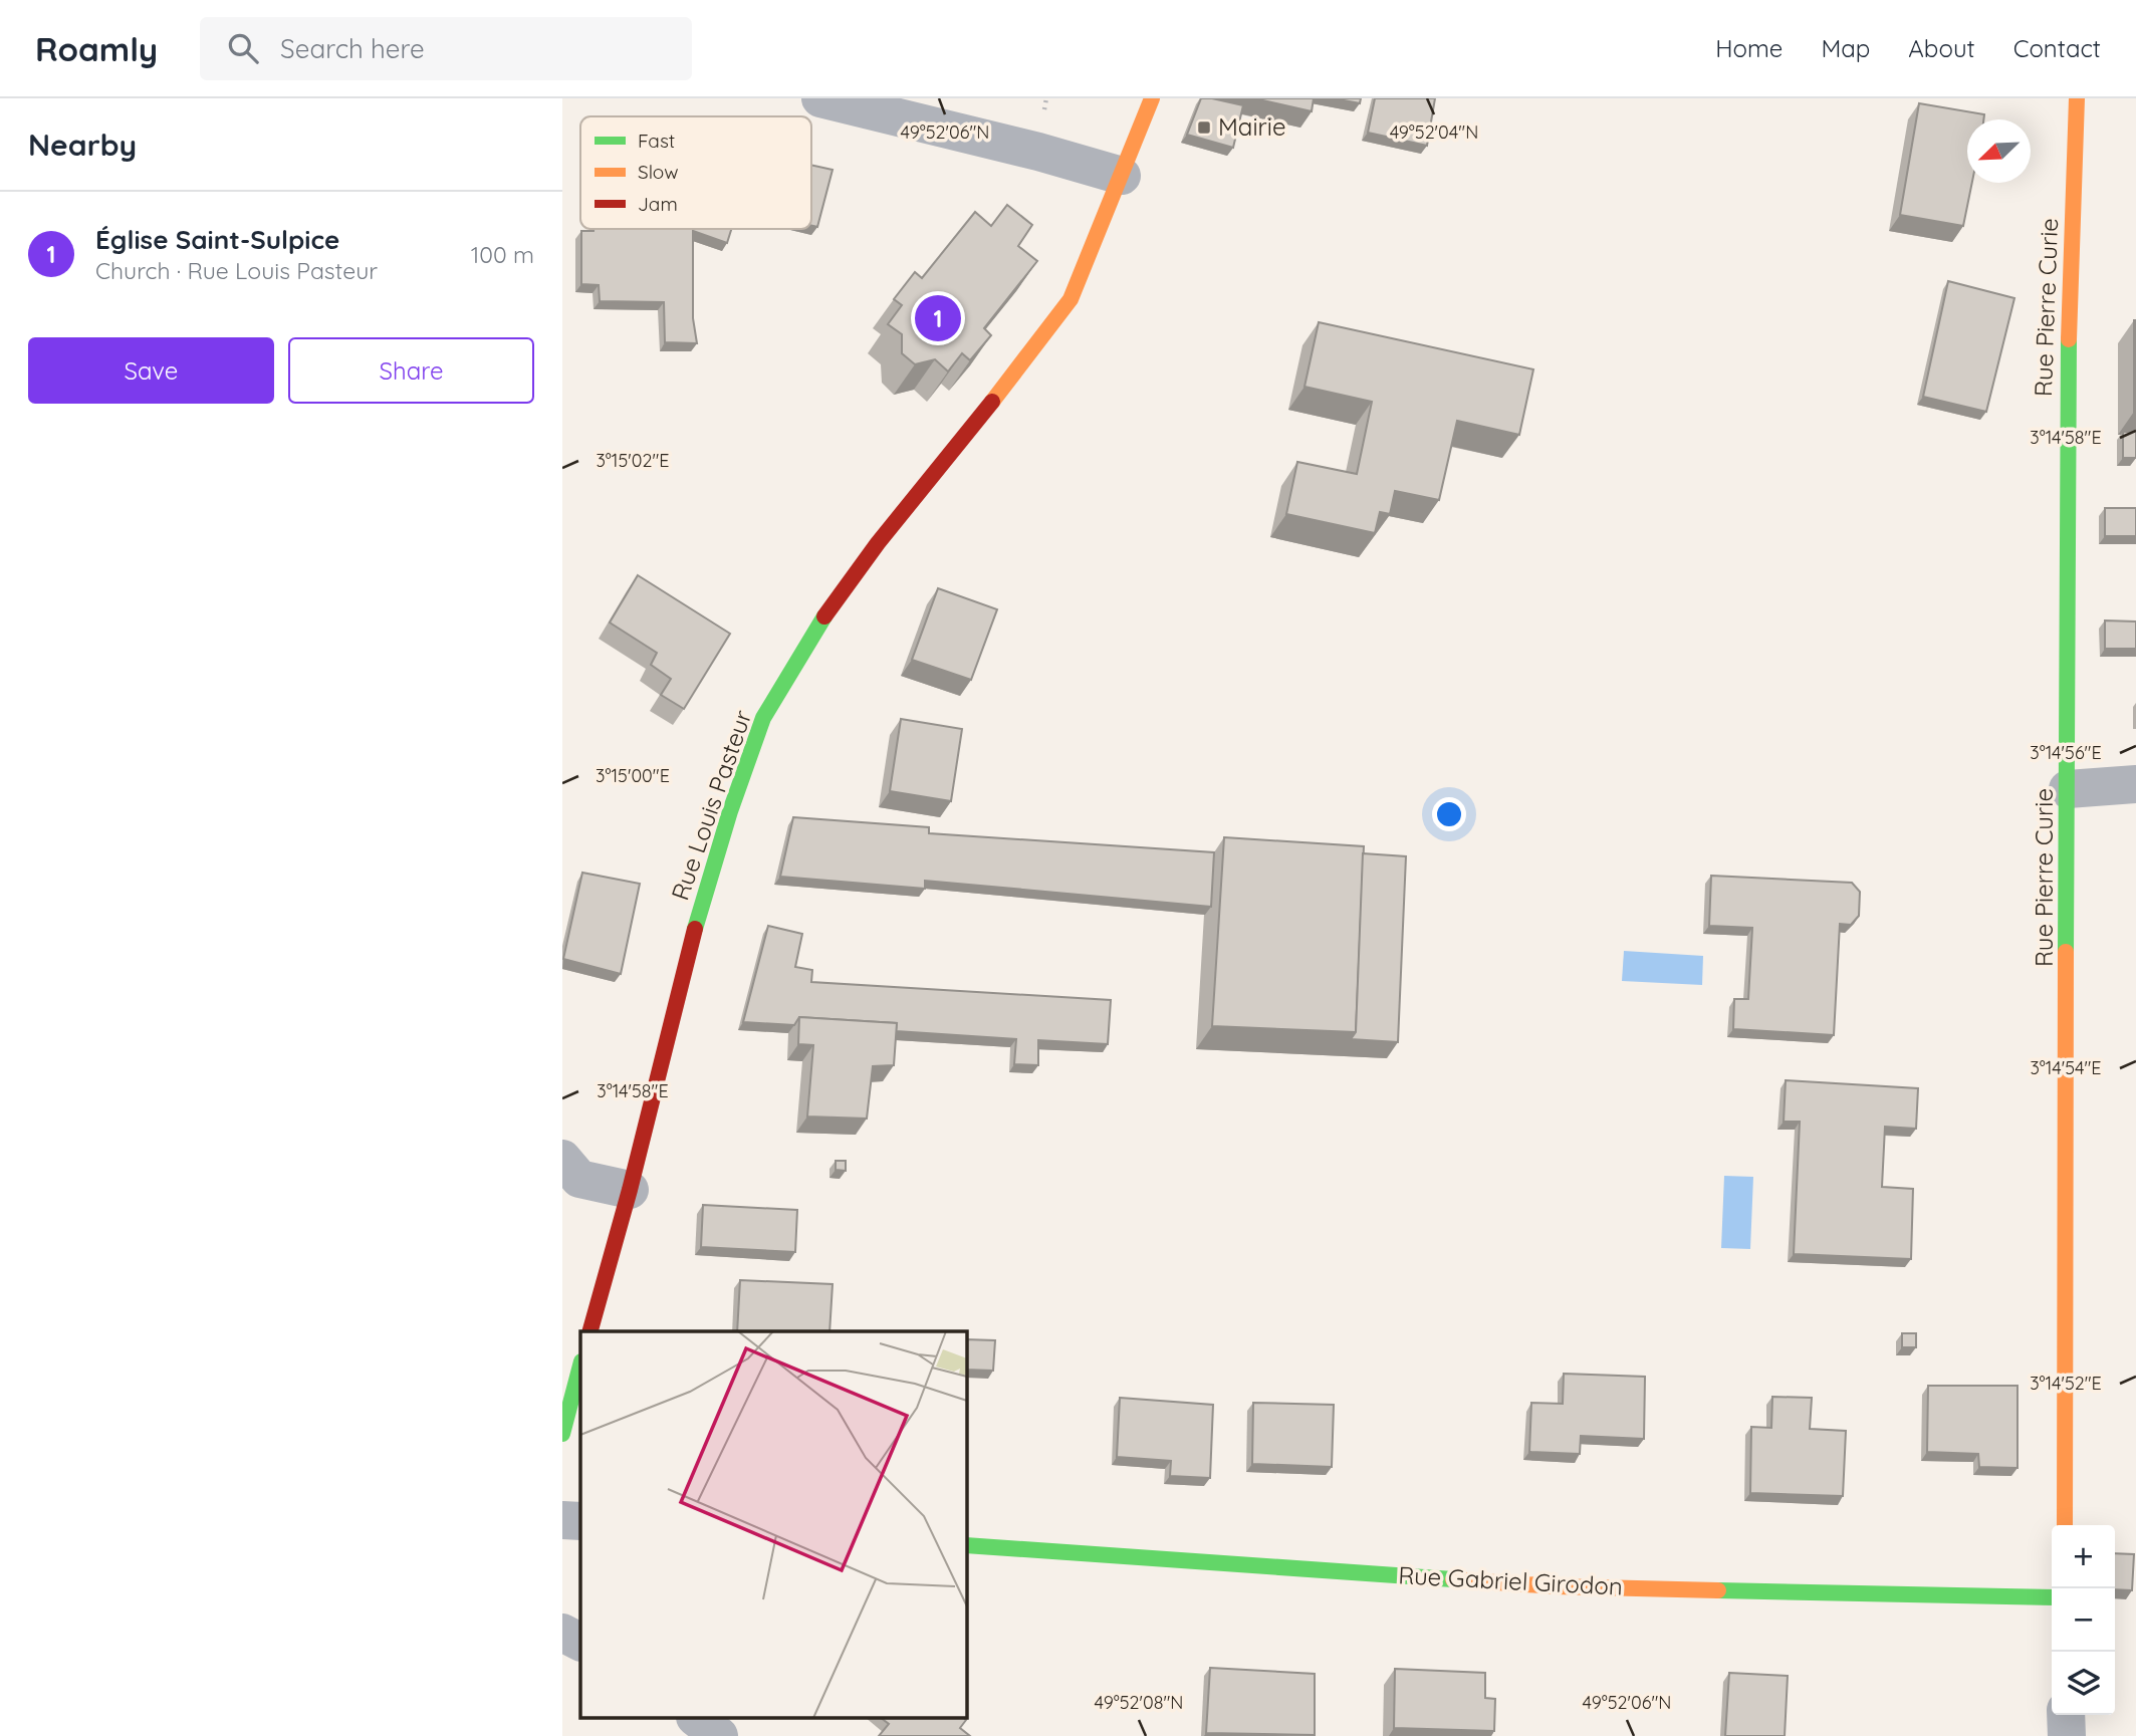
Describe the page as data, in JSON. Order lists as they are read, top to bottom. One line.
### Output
{"streets":{"street":["Rue Pierre Curie","Rue Louis Pasteur","Rue Gabriel Girodon"]},"places":{"transit":["Mairie"]},"legend":["Fast","Slow","Jam"],"north":"bottom left","page":{"header":"Roamly","search":"Search here","nav":["Home","Map","About","Contact"],"heading":"Nearby","list":[{"mark":"1","name":"Église Saint-Sulpice","note":"Church · Rue Louis Pasteur","value":"100 m"}],"pins":"1","buttons":["Save","Share"],"map_buttons":["+","−"]},"coordinates":["49°52'06\"N","49°52'04\"N","3°14'58\"E","3°15'02\"E","3°14'56\"E","3°15'00\"E","3°14'54\"E","3°14'52\"E","49°52'08\"N"]}
